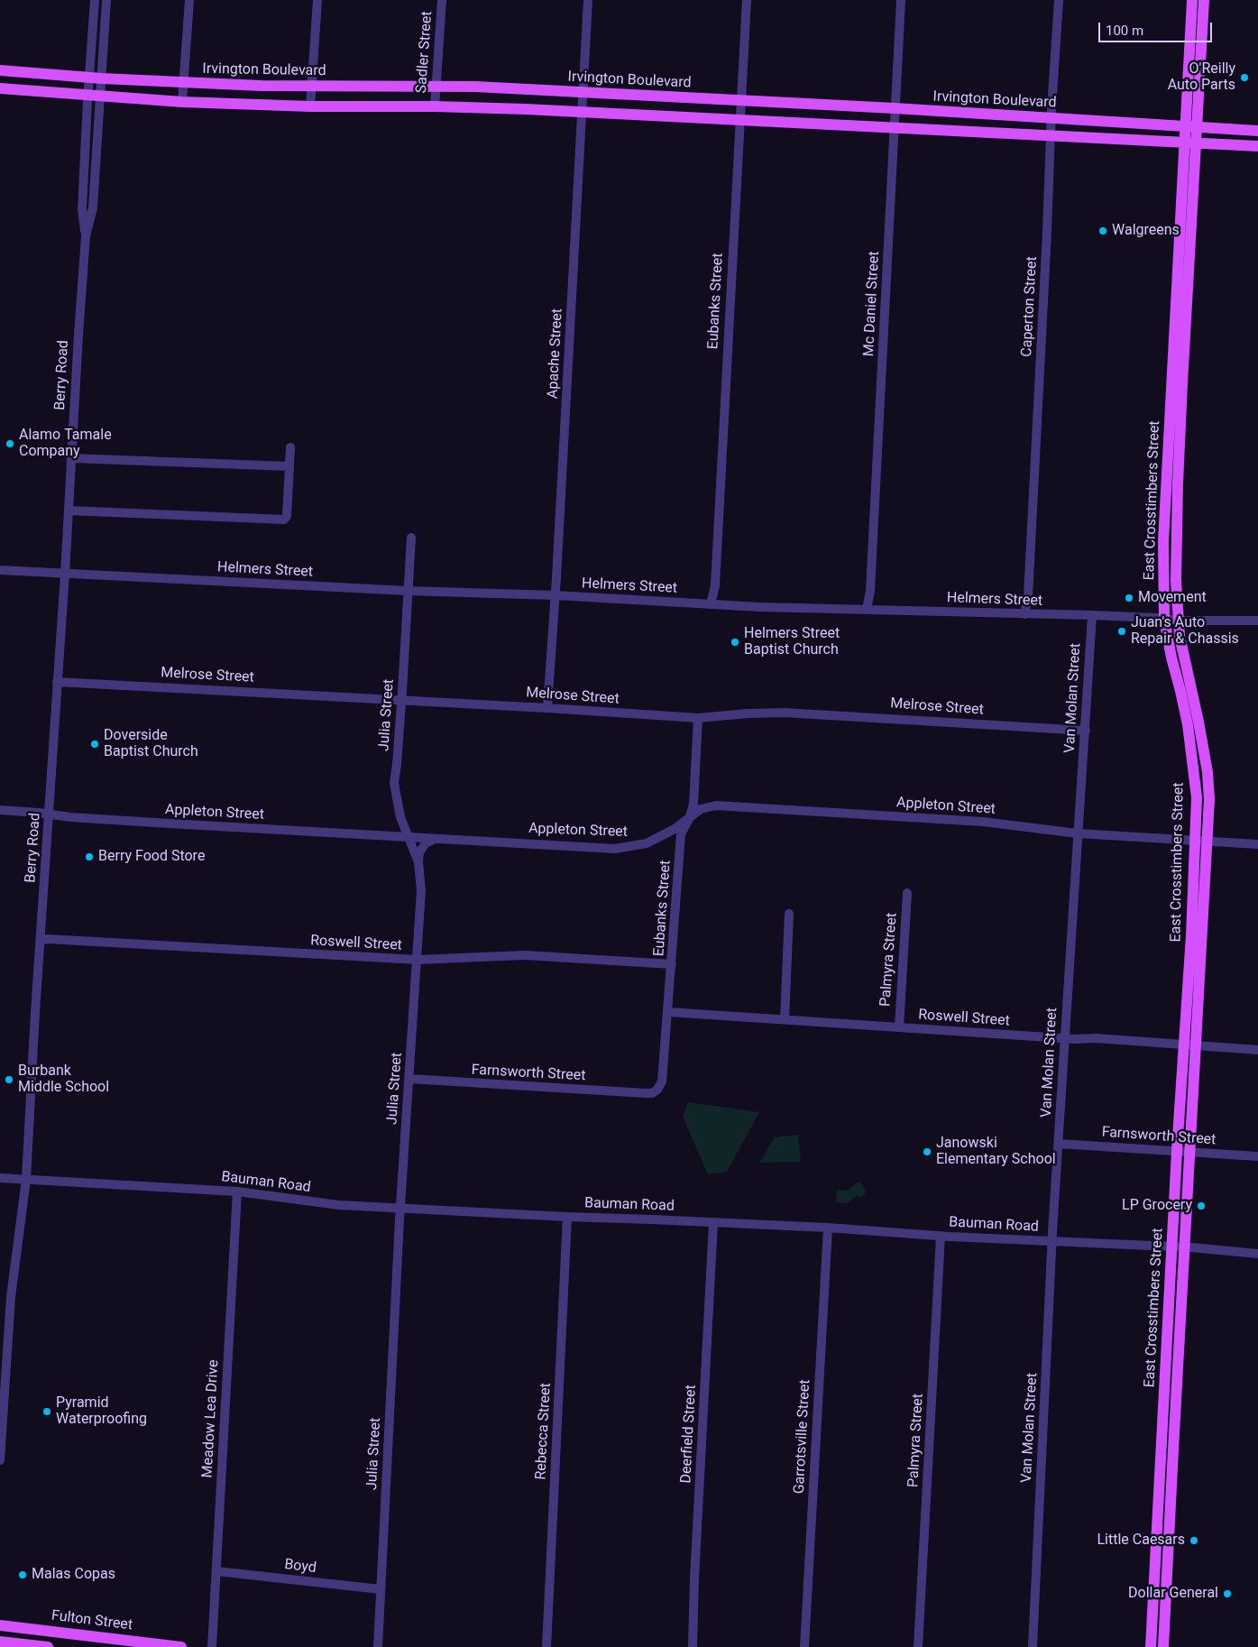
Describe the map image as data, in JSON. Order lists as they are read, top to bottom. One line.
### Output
{"streets":{"main road":["Irvington Boulevard","East Crosstimbers Street","Fulton Street"],"street":["Sadler Street","Eubanks Street","Mc Daniel Street","Caperton Street","Apache Street","Berry Road","Helmers Street","Melrose Street","Van Molan Street","Julia Street","Appleton Street","Roswell Street","Palmyra Street","Farnsworth Street","Bauman Road","Meadow Lea Drive","Rebecca Street","Deerfield Street","Garrotsville Street","Boyd"]},"crossings":[["Sadler Street","Irvington Boulevard"],["Irvington Boulevard","Eubanks Street"],["Irvington Boulevard","Mc Daniel Street"],["Irvington Boulevard","Caperton Street"],["Irvington Boulevard","Apache Street"],["Irvington Boulevard","Berry Road"],["Irvington Boulevard","East Crosstimbers Street"],["Eubanks Street","Helmers Street"],["Eubanks Street","Appleton Street"],["Eubanks Street","Roswell Street"],["Eubanks Street","Farnsworth Street"],["Mc Daniel Street","Helmers Street"],["Caperton Street","Helmers Street"],["Apache Street","Helmers Street"],["Apache Street","Melrose Street"],["Berry Road","Helmers Street"],["Berry Road","Melrose Street"],["Berry Road","Appleton Street"],["Berry Road","Roswell Street"],["Berry Road","Bauman Road"],["East Crosstimbers Street","Helmers Street"],["East Crosstimbers Street","Appleton Street"],["East Crosstimbers Street","Roswell Street"],["East Crosstimbers Street","Farnsworth Street"],["East Crosstimbers Street","Bauman Road"],["Helmers Street","Van Molan Street"],["Helmers Street","Julia Street"],["Melrose Street","Van Molan Street"],["Melrose Street","Julia Street"],["Van Molan Street","Appleton Street"],["Van Molan Street","Roswell Street"],["Van Molan Street","Farnsworth Street"],["Van Molan Street","Bauman Road"],["Julia Street","Appleton Street"],["Julia Street","Roswell Street"],["Julia Street","Farnsworth Street"],["Julia Street","Bauman Road"],["Julia Street","Boyd"],["Roswell Street","Palmyra Street"],["Palmyra Street","Bauman Road"],["Bauman Road","Meadow Lea Drive"],["Bauman Road","Rebecca Street"],["Bauman Road","Deerfield Street"],["Bauman Road","Garrotsville Street"],["Meadow Lea Drive","Boyd"]],"places":["O'Reilly Auto Parts","Walgreens","Alamo Tamale Company","Movement","Juan's Auto Repair & Chassis","Helmers Street Baptist Church","Doverside Baptist Church","Berry Food Store","Burbank Middle School","Janowski Elementary School","LP Grocery","Pyramid Waterproofing","Little Caesars","Malas Copas","Dollar General"],"scale_bar":"100 m"}
